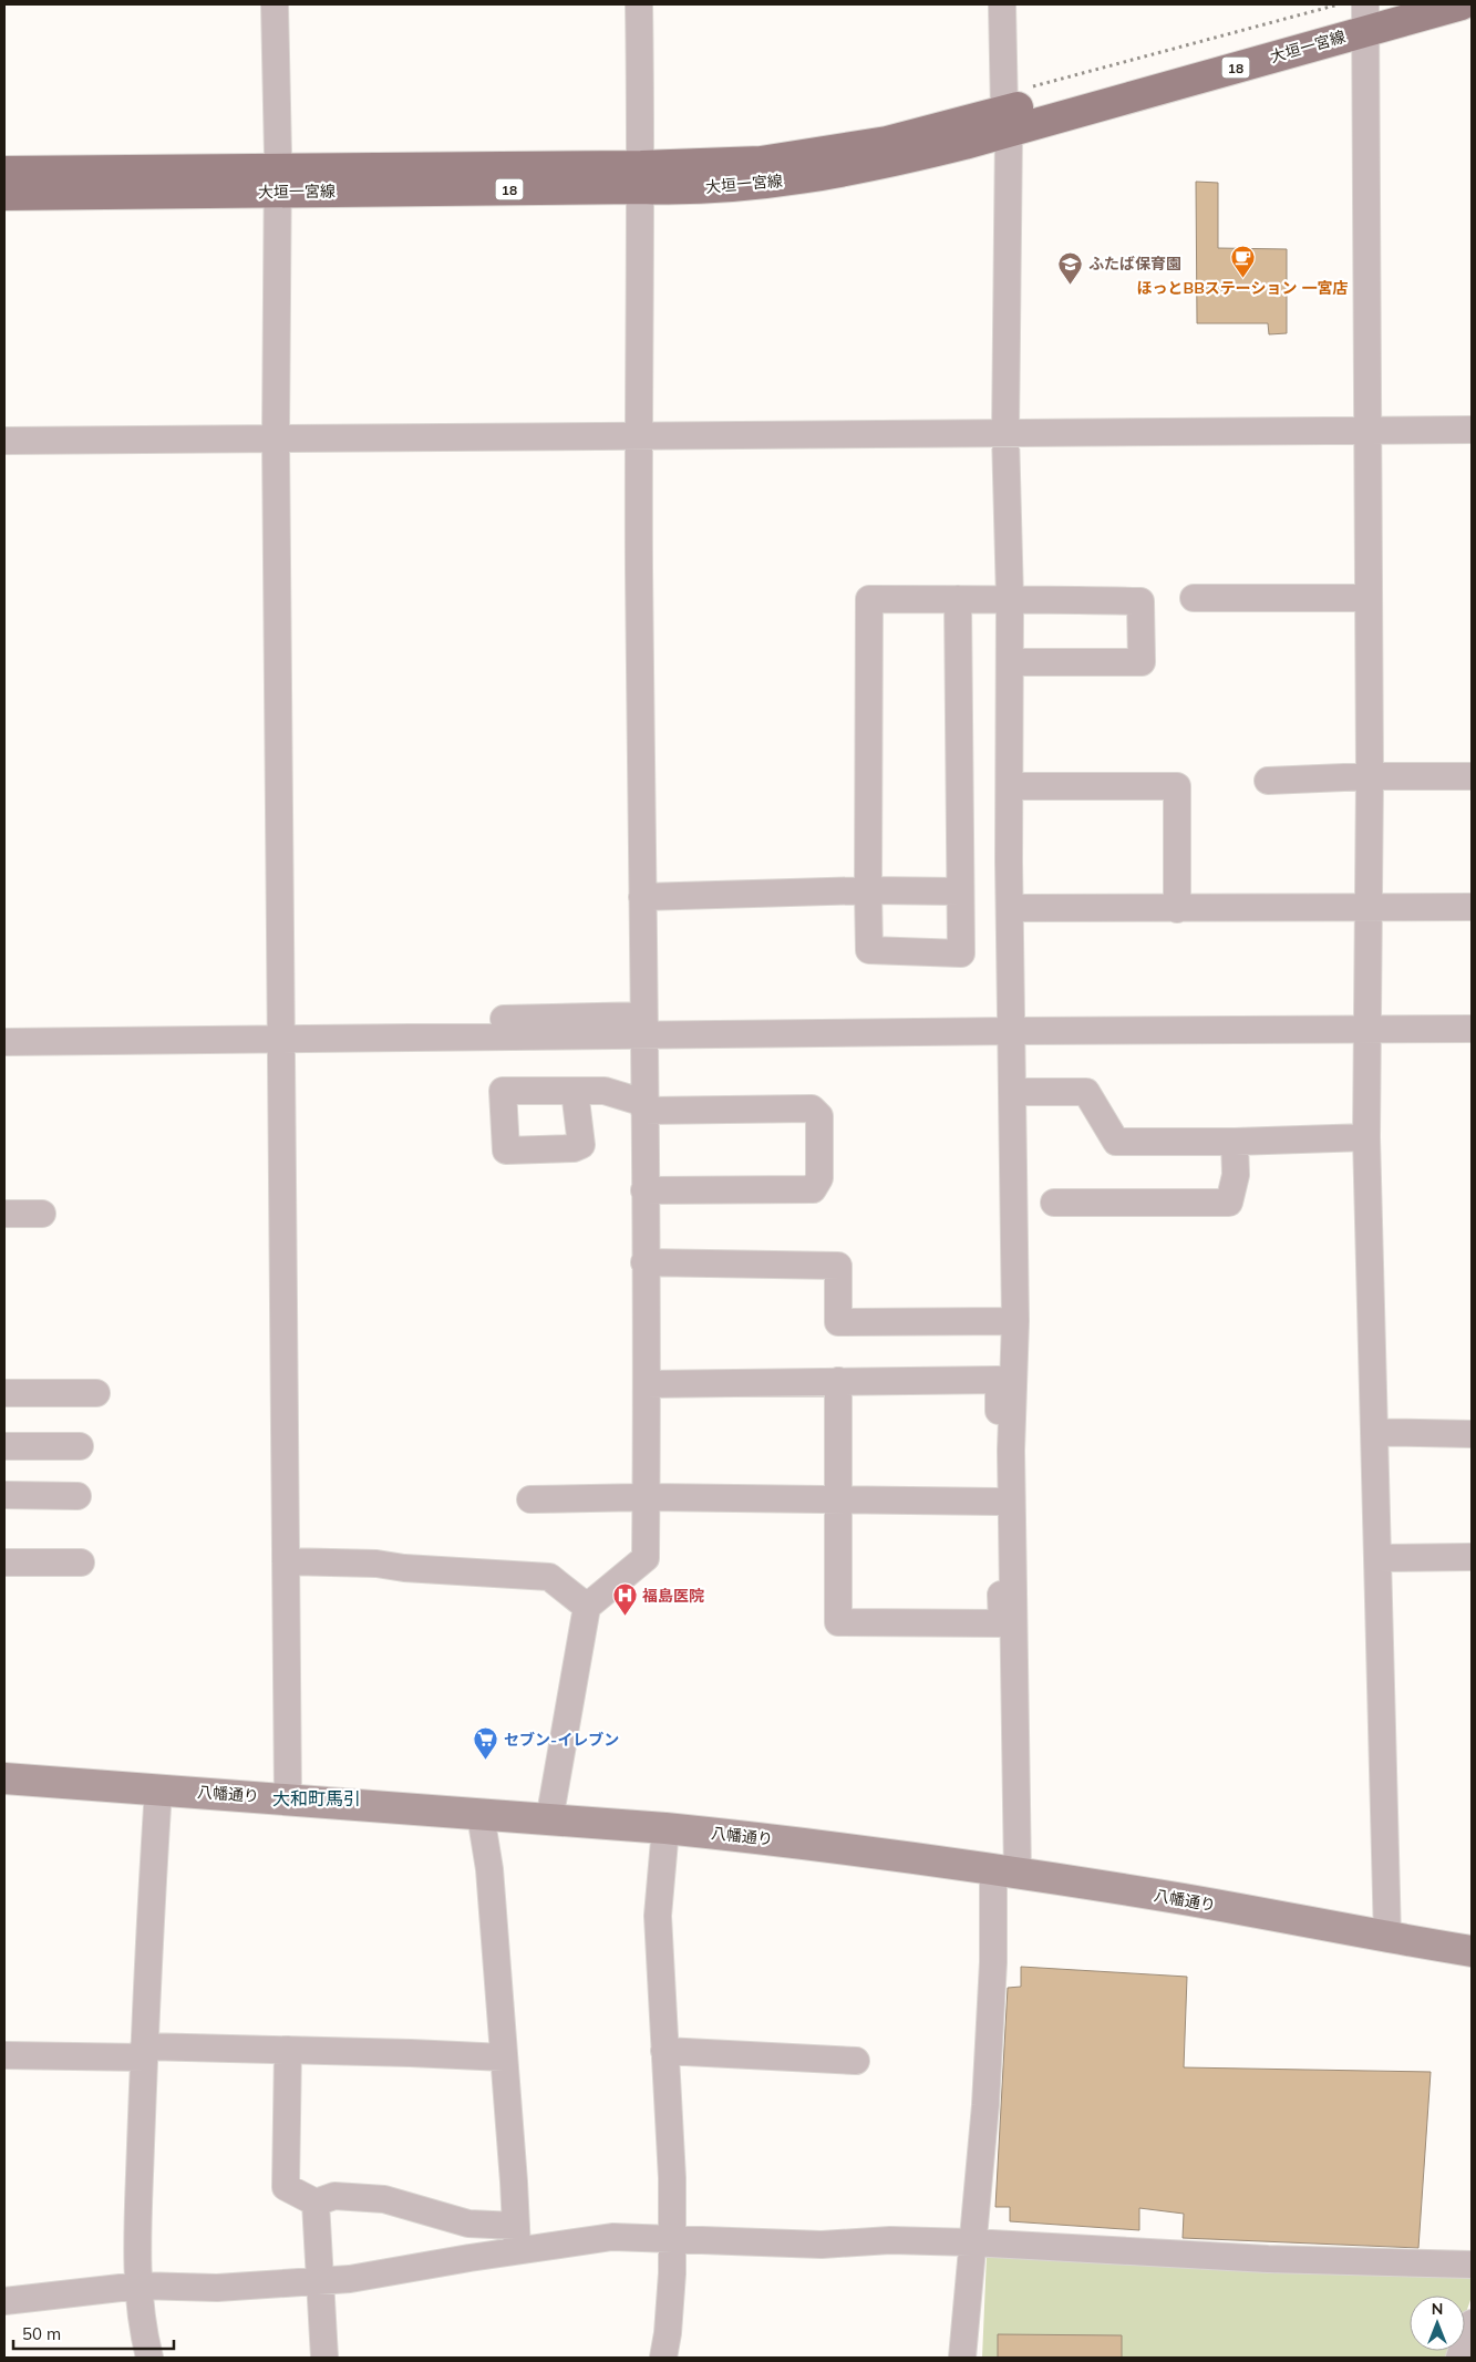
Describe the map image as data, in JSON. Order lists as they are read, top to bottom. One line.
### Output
{"streets":{"main road":["大垣一宮線","18"],"street":["八幡通り"]},"districts":["大和町馬引"],"places":{"cafe":["ほっとBBステーション 一宮店"],"school or university":["ふたば保育園"],"hospital":["福島医院"],"supermarket":["セブン-イレブン"]},"scale_bar":"50 m","north":"top"}
